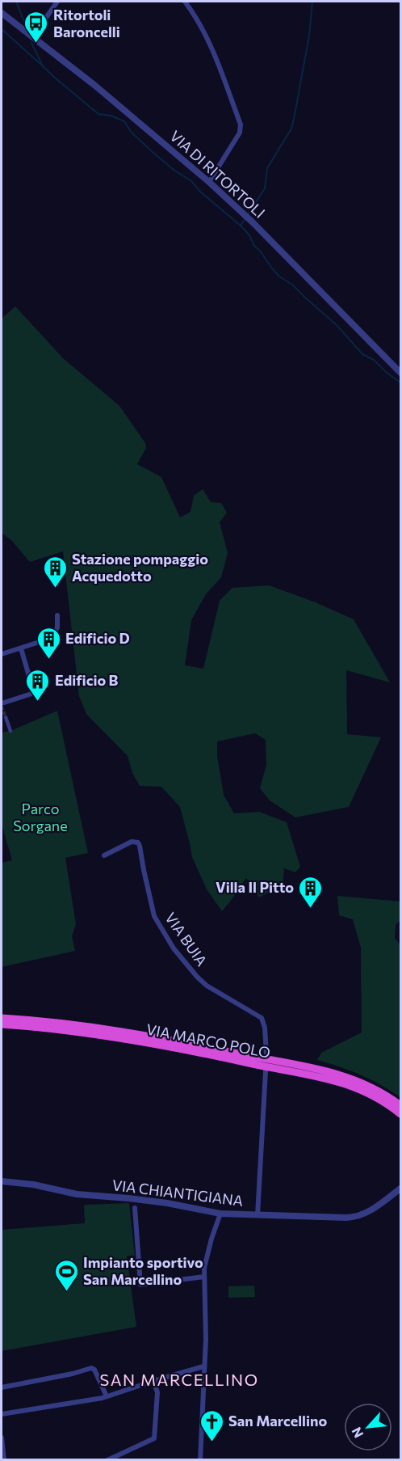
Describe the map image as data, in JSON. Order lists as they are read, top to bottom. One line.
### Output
{"streets":{"highway":["VIA MARCO POLO"],"street":["VIA DI RITORTOLI","VIA BUIA","VIA CHIANTIGIANA"]},"districts":["SAN MARCELLINO"],"parks":["Parco Sorgane"],"places":{"bus stop":["Ritortoli Baroncelli"],"building":["Stazione pompaggio Acquedotto","Edificio D","Edificio B","Villa Il Pitto"],"sports":["Impianto sportivo San Marcellino"],"church":["San Marcellino"]},"north":"bottom left"}
